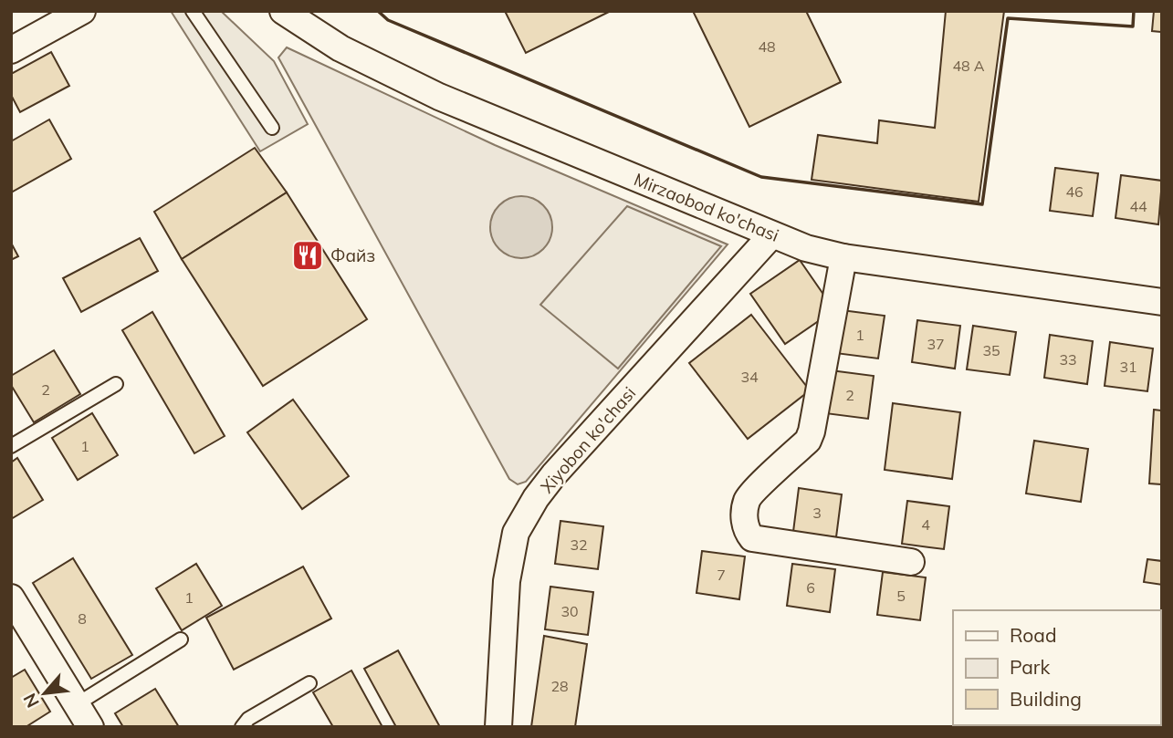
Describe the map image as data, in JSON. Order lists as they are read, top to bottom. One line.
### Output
{"streets":{"street":["Mirzaobod ko'chasi","Xiyobon ko'chasi"]},"crossings":[["Mirzaobod ko'chasi","Xiyobon ko'chasi"]],"places":{"restaurant":["Файз"]},"house_numbers":["48","48 А","46","44","1","37","35","33","31","34","2","2","1","3","4","32","7","6","5","1","30","8","28"],"legend":["Road","Park","Building"],"north":"bottom left"}
